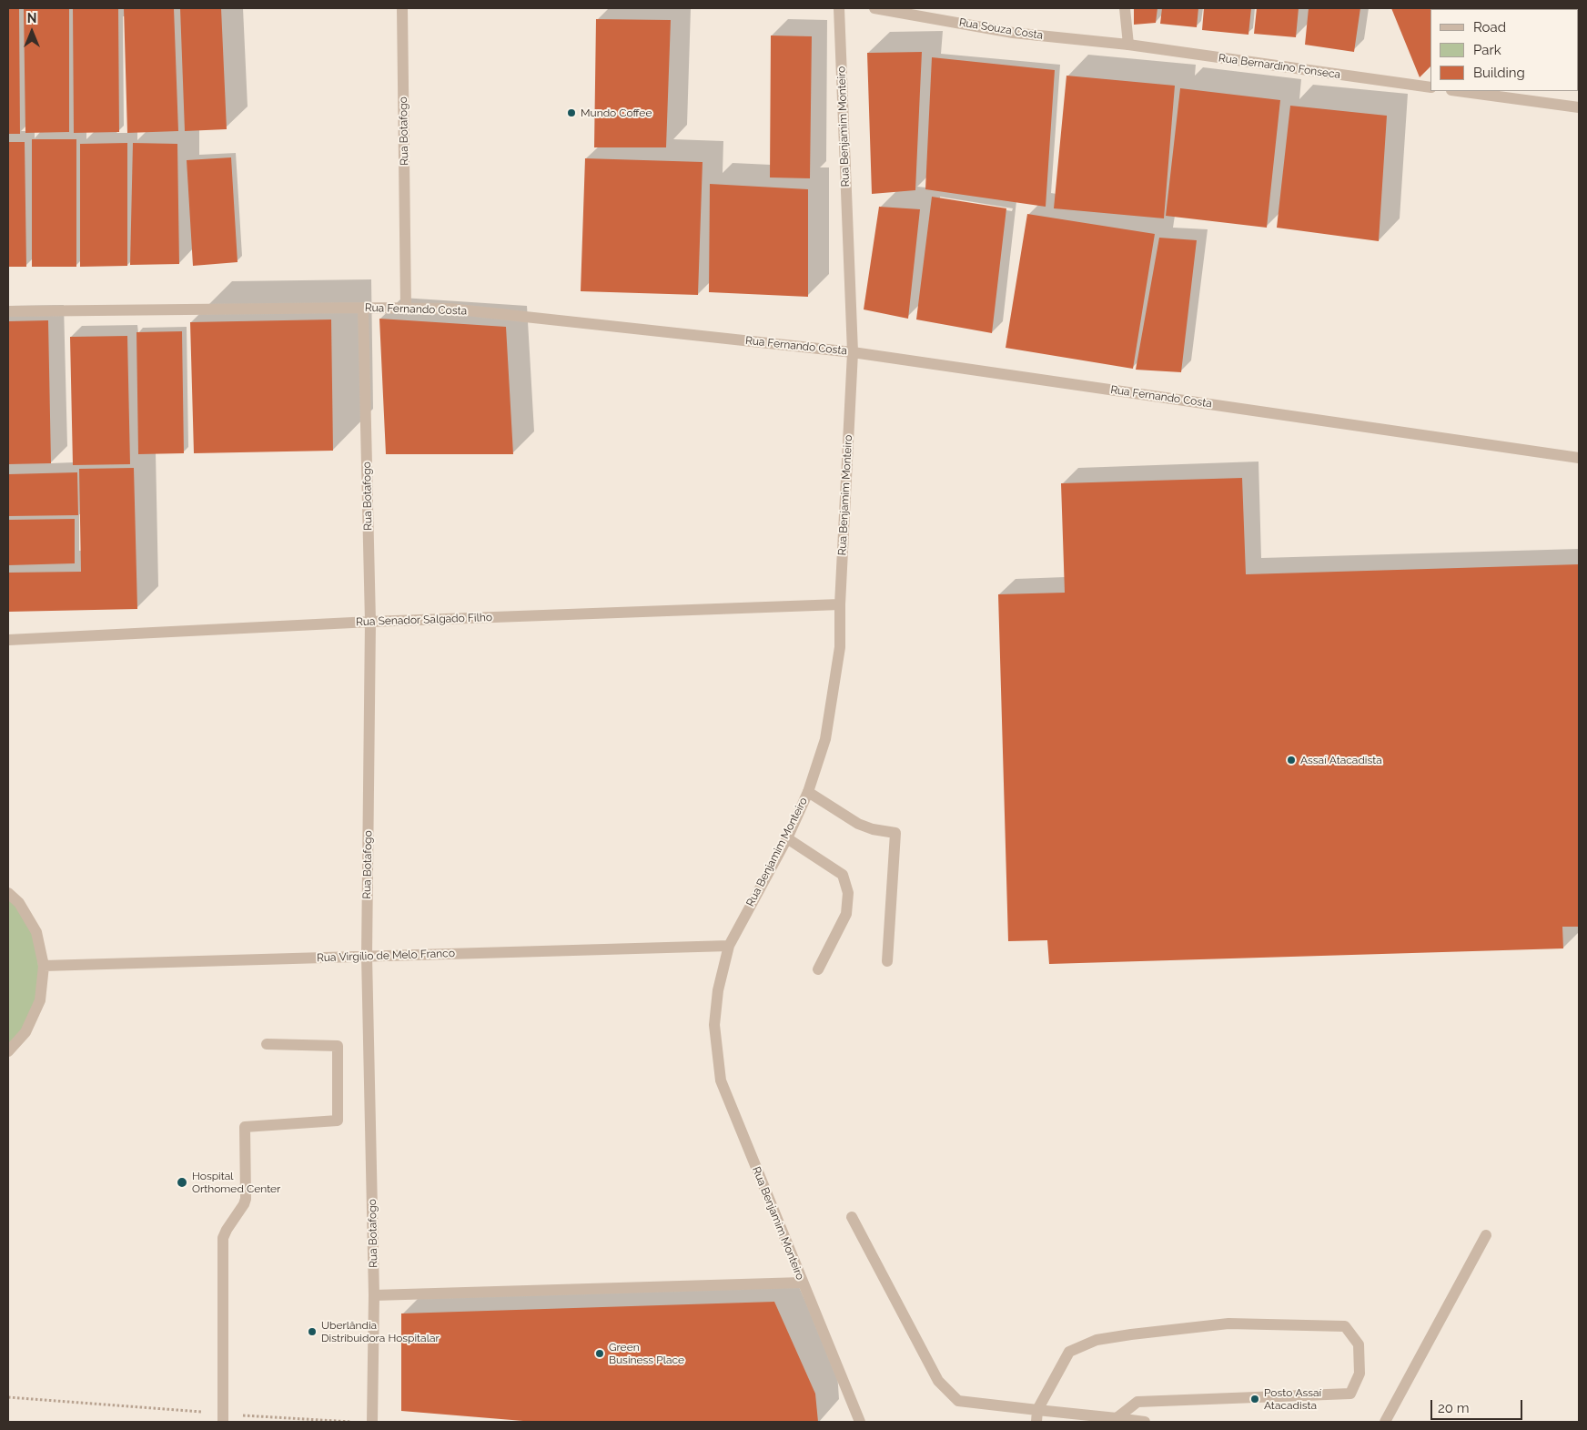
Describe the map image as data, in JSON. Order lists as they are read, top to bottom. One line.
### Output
{"streets":{"street":["Rua Souza Costa","Rua Bernardino Fonseca","Rua Benjamim Monteiro","Rua Botafogo","Rua Fernando Costa","Rua Senador Salgado Filho","Rua Virgílio de Melo Franco"]},"crossings":[["Rua Souza Costa","Rua Bernardino Fonseca"],["Rua Benjamim Monteiro","Rua Fernando Costa"],["Rua Benjamim Monteiro","Rua Senador Salgado Filho"],["Rua Benjamim Monteiro","Rua Virgílio de Melo Franco"],["Rua Botafogo","Rua Fernando Costa"],["Rua Botafogo","Rua Senador Salgado Filho"],["Rua Botafogo","Rua Virgílio de Melo Franco"]],"places":["Mundo Coffee","Assaí Atacadista","Hospital Orthomed Center","Uberlândia Distribuidora Hospitalar","Green Business Place","Posto Assaí Atacadista"],"legend":["Road","Park","Building"],"scale_bar":"20 m","north":"top"}
